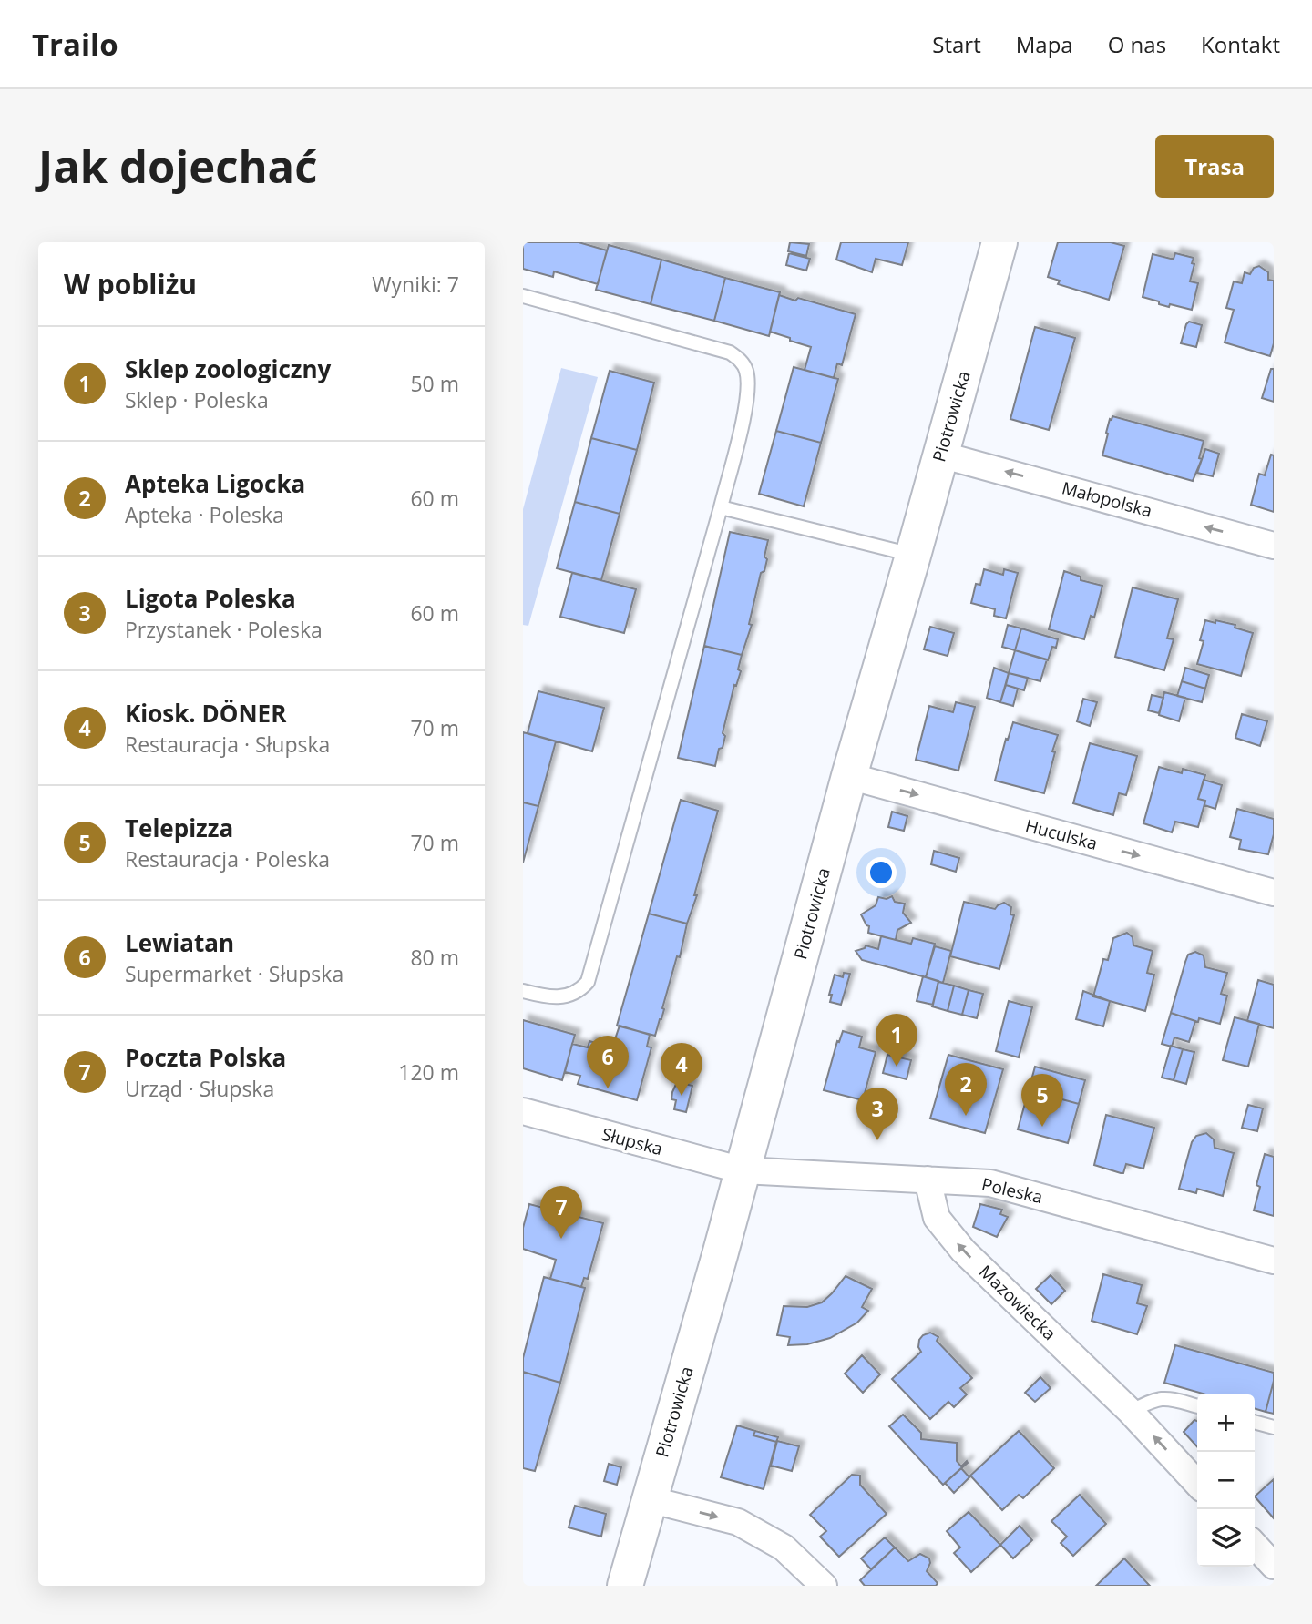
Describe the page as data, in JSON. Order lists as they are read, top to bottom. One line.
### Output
{"streets":{"street":["Piotrowicka","Małopolska","Huculska","Słupska","Poleska","Mazowiecka"]},"crossings":[["Piotrowicka","Małopolska"],["Piotrowicka","Huculska"],["Piotrowicka","Słupska"],["Piotrowicka","Poleska"],["Słupska","Poleska"],["Poleska","Mazowiecka"]],"one_way":["Małopolska","Huculska","Mazowiecka"],"page":{"header":"Trailo","nav":["Start","Mapa","O nas","Kontakt"],"buttons":"Trasa","title":"Jak dojechać","heading":["W pobliżu","Wyniki: 7"],"list":[{"mark":"1","name":"Sklep zoologiczny","note":"Sklep · Poleska","value":"50 m"},{"mark":"2","name":"Apteka Ligocka","note":"Apteka · Poleska","value":"60 m"},{"mark":"3","name":"Ligota Poleska","note":"Przystanek · Poleska","value":"60 m"},{"mark":"4","name":"Kiosk. DÖNER","note":"Restauracja · Słupska","value":"70 m"},{"mark":"5","name":"Telepizza","note":"Restauracja · Poleska","value":"70 m"},{"mark":"6","name":"Lewiatan","note":"Supermarket · Słupska","value":"80 m"},{"mark":"7","name":"Poczta Polska","note":"Urząd · Słupska","value":"120 m"}],"pins":["1","6","4","2","5","3","7"],"map_buttons":["+","−"]}}
